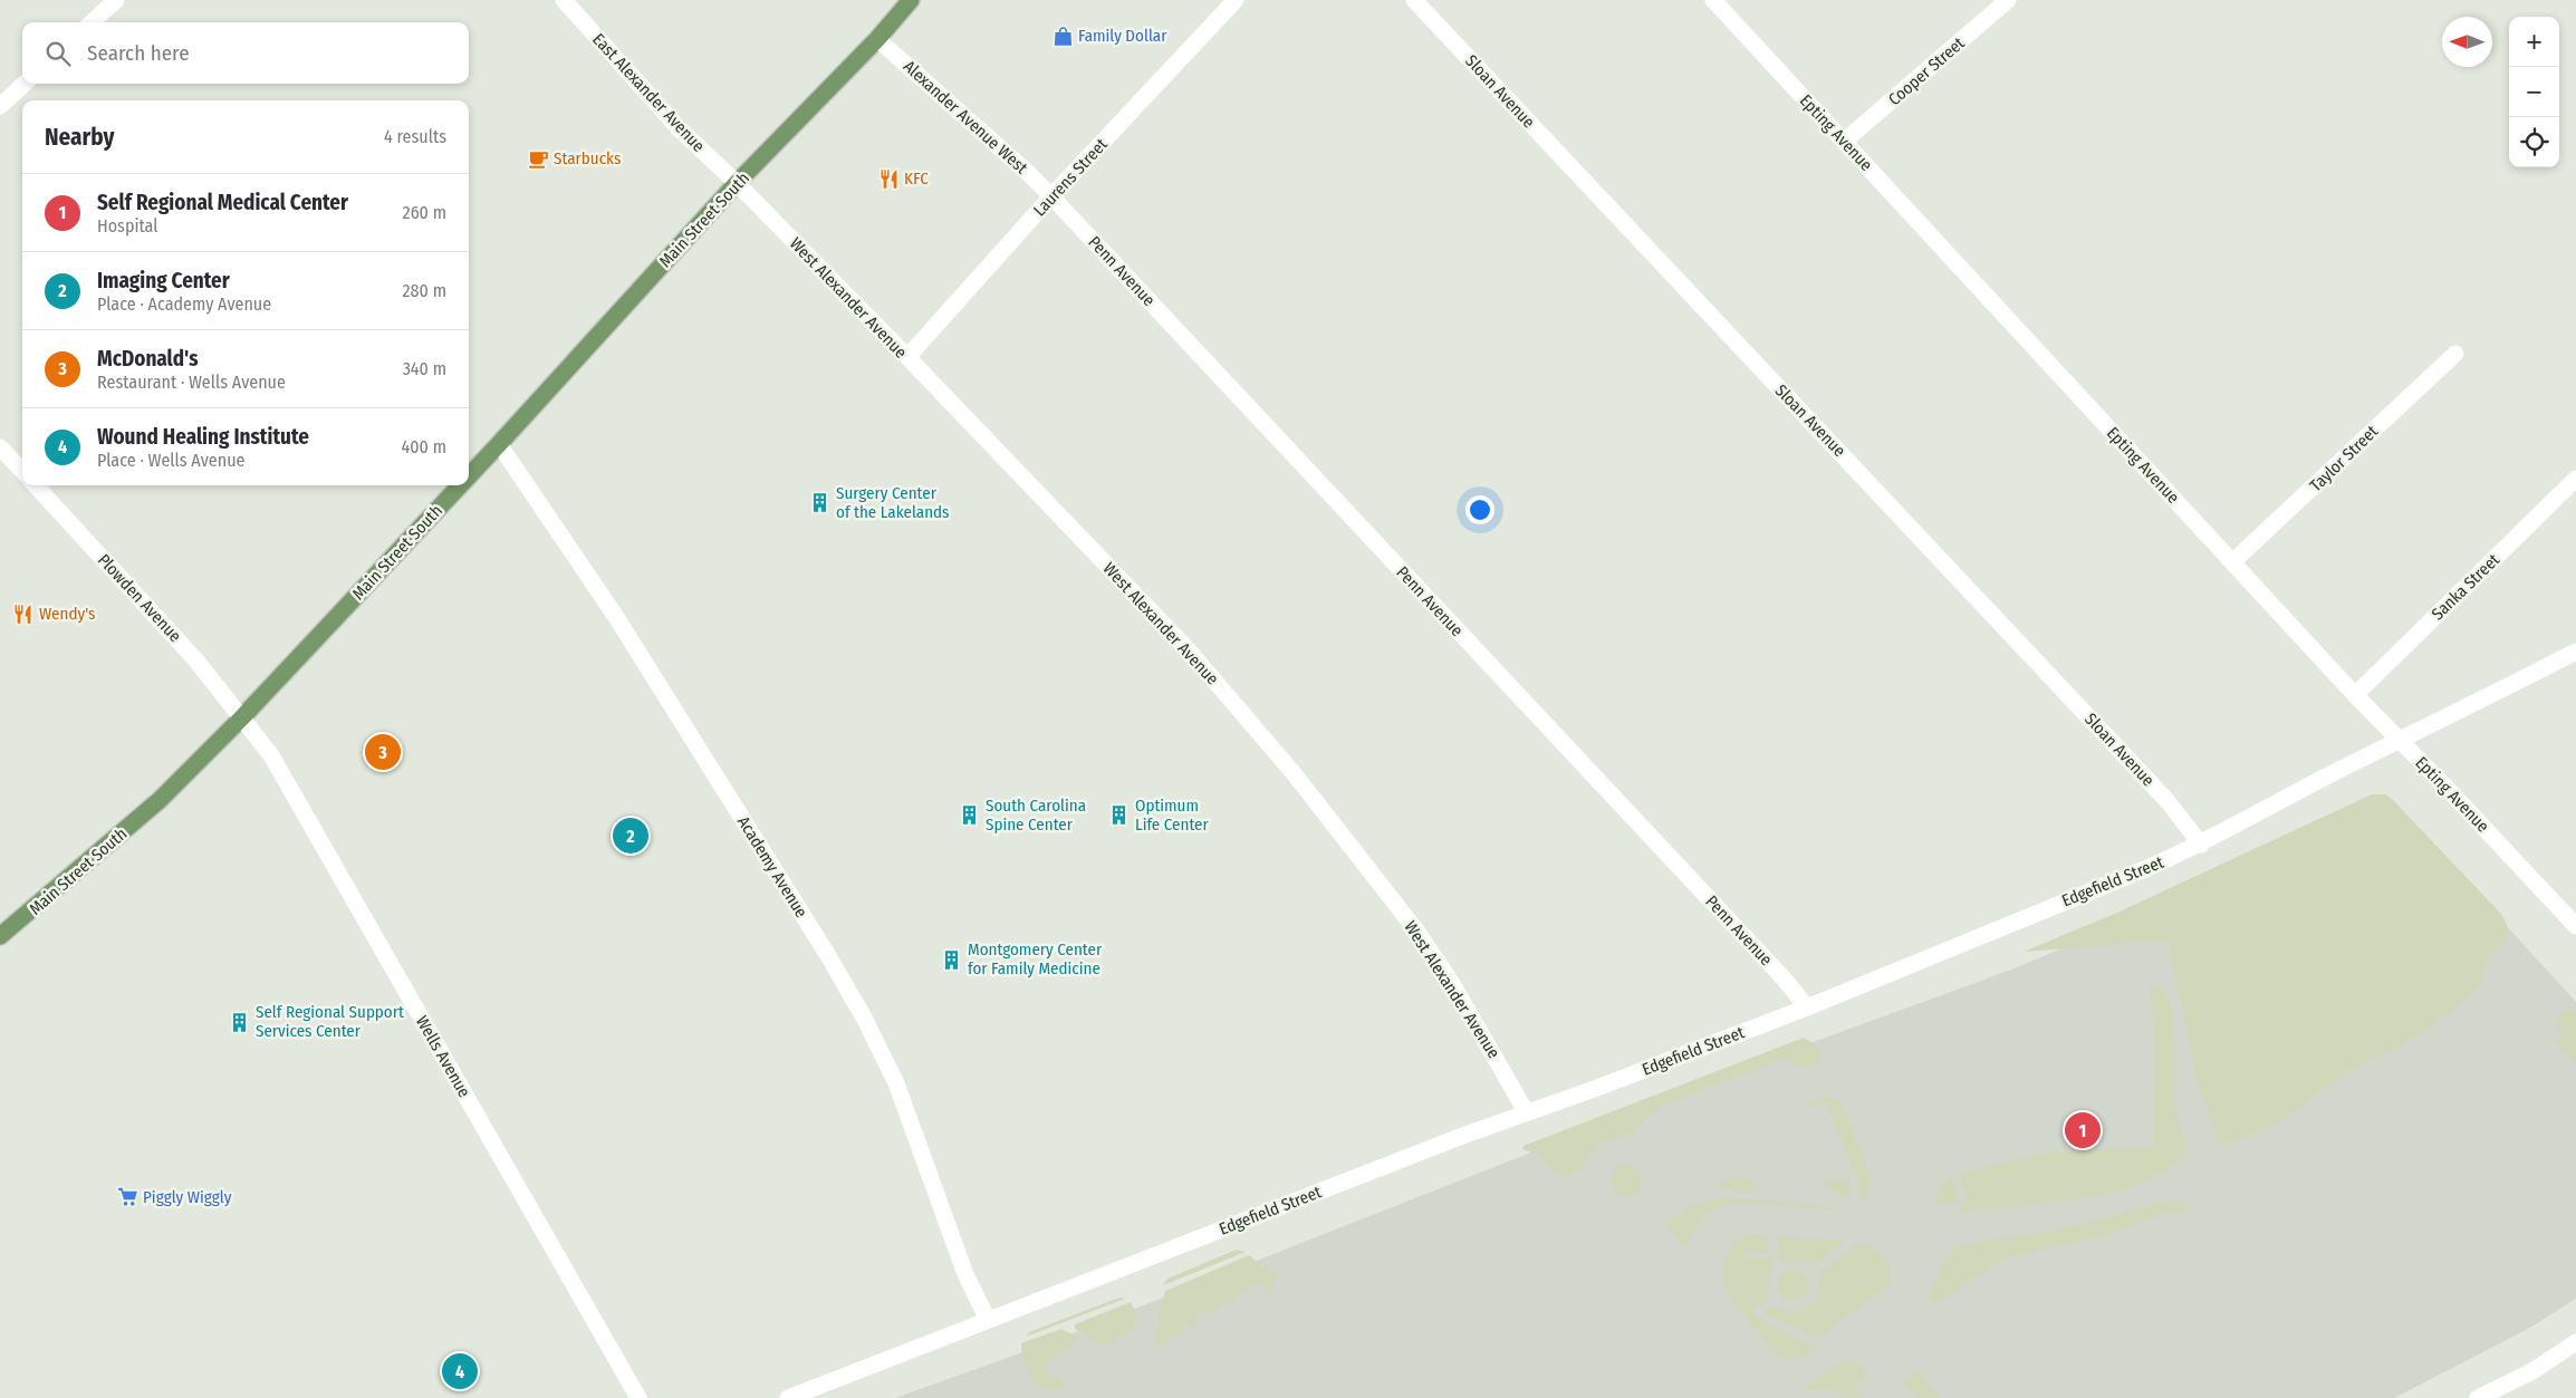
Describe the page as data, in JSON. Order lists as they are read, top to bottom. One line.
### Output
{"streets":{"main road":["Main Street South"],"street":["Cooper Street","Sloan Avenue","East Alexander Avenue","Alexander Avenue West","Epting Avenue","Laurens Street","Penn Avenue","West Alexander Avenue","Taylor Street","Sanka Street","Plowden Avenue","Academy Avenue","Edgefield Street","Wells Avenue"]},"crossings":[["Cooper Street","Epting Avenue"],["Sloan Avenue","Edgefield Street"],["East Alexander Avenue","Main Street South"],["East Alexander Avenue","West Alexander Avenue"],["Alexander Avenue West","Laurens Street"],["Alexander Avenue West","Main Street South"],["Alexander Avenue West","Penn Avenue"],["Epting Avenue","Taylor Street"],["Epting Avenue","Sanka Street"],["Epting Avenue","Edgefield Street"],["Laurens Street","Penn Avenue"],["Laurens Street","West Alexander Avenue"],["Main Street South","West Alexander Avenue"],["Main Street South","Plowden Avenue"],["Main Street South","Academy Avenue"],["Main Street South","Wells Avenue"],["Penn Avenue","Edgefield Street"],["West Alexander Avenue","Edgefield Street"],["Plowden Avenue","Wells Avenue"],["Academy Avenue","Edgefield Street"]],"places":{"shop":["Family Dollar"],"cafe":["Starbucks"],"restaurant":["KFC","Wendy's"],"building":["Surgery Center of the Lakelands","South Carolina Spine Center","Optimum Life Center","Montgomery Center for Family Medicine","Self Regional Support Services Center"],"supermarket":["Piggly Wiggly"]},"north":"left","page":{"map_buttons":["+","−"],"search":"Search here","heading":["Nearby","4 results"],"list":[{"mark":"1","name":"Self Regional Medical Center","note":"Hospital","value":"260 m"},{"mark":"2","name":"Imaging Center","note":"Place · Academy Avenue","value":"280 m"},{"mark":"3","name":"McDonald's","note":"Restaurant · Wells Avenue","value":"340 m"},{"mark":"4","name":"Wound Healing Institute","note":"Place · Wells Avenue","value":"400 m"}],"pins":["3","2","1","4"]}}
